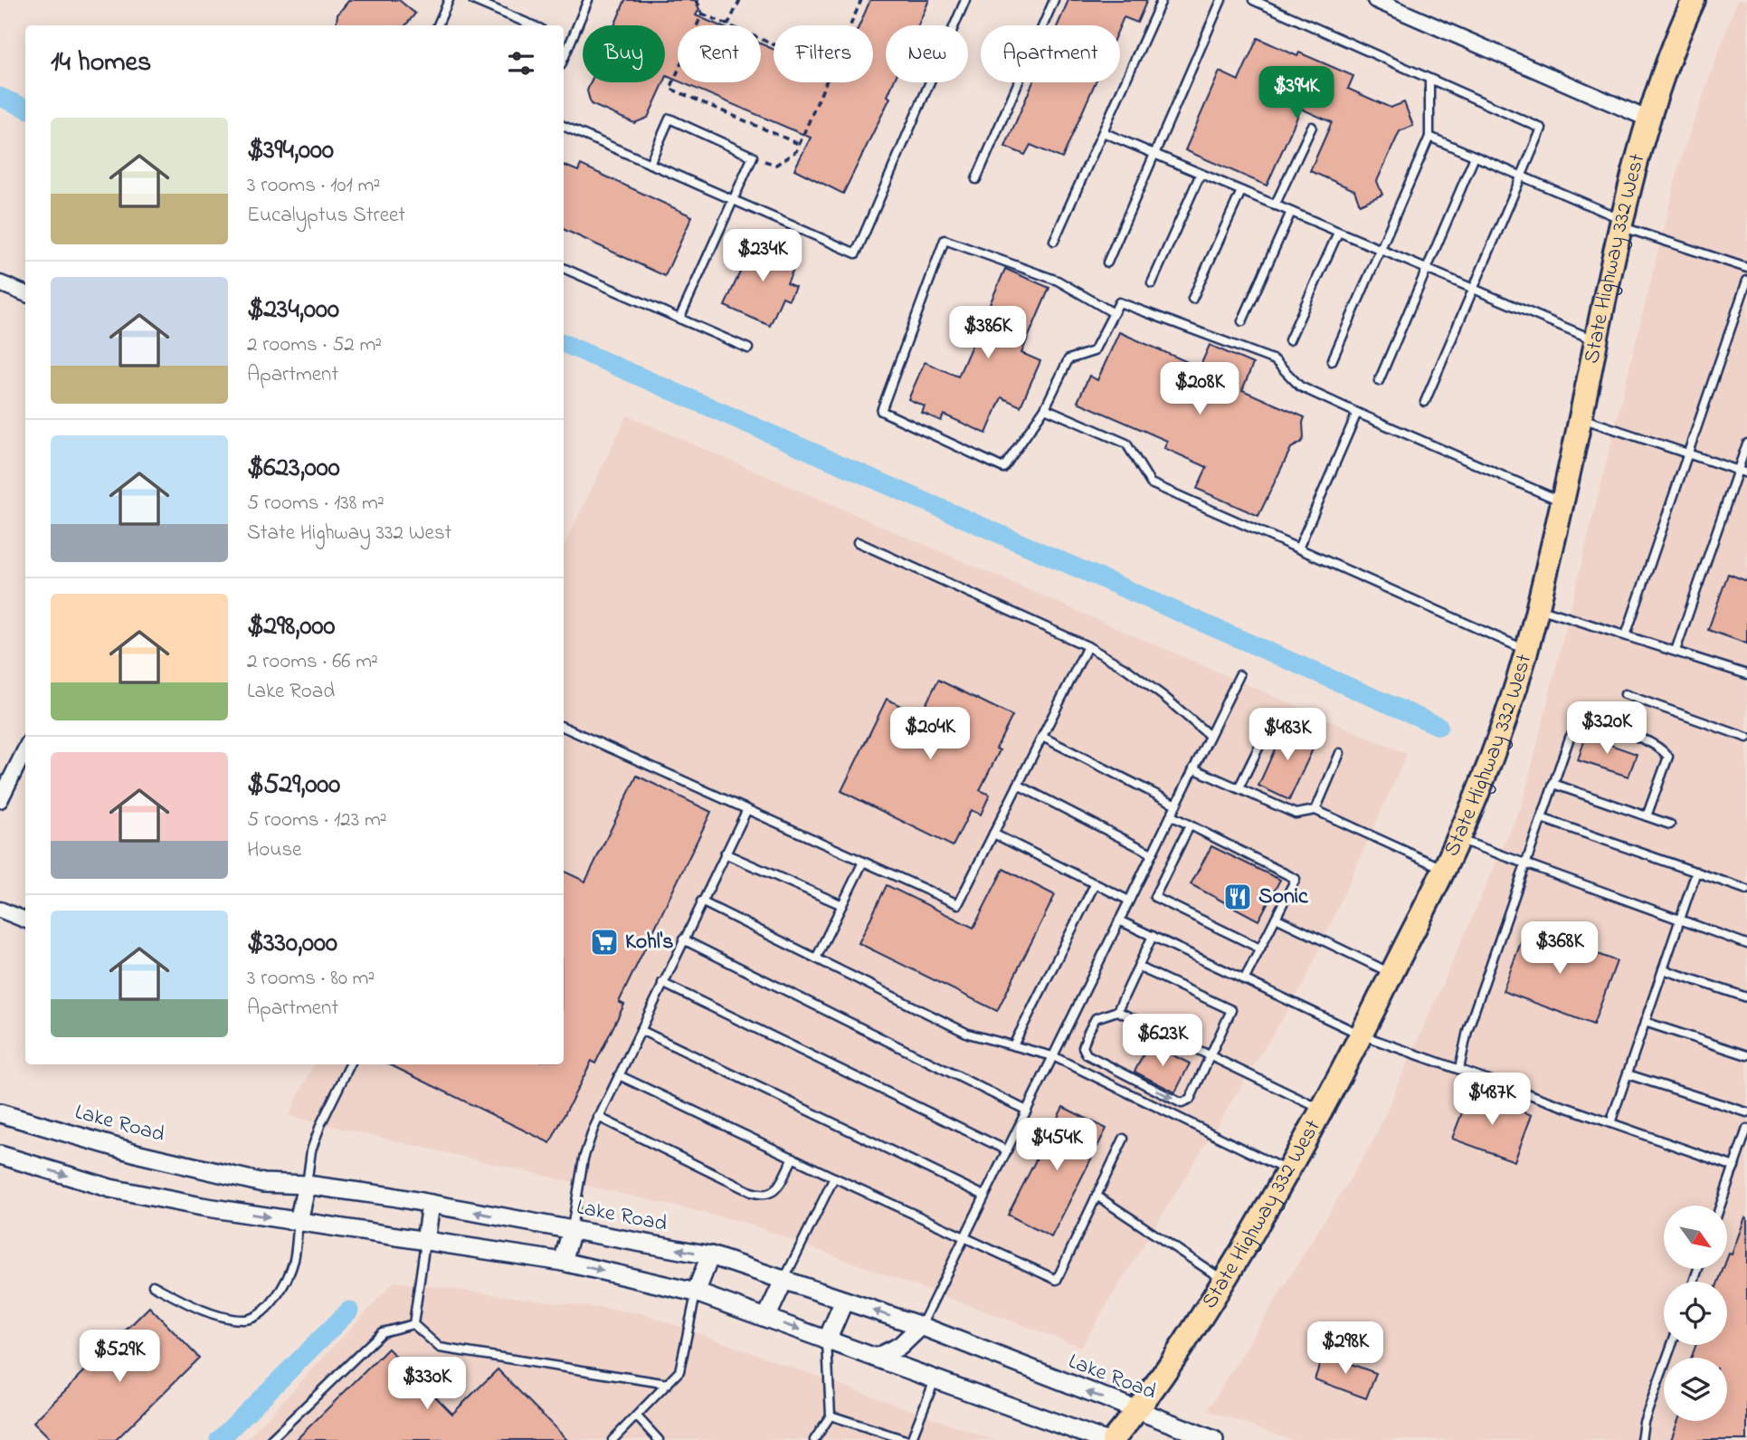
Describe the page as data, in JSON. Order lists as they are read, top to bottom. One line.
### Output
{"streets":{"main road":["State Highway 332 West"],"street":["Lake Road"]},"crossings":[["State Highway 332 West","Lake Road"]],"places":{"restaurant":["Sonic"],"supermarket":["Kohl's"]},"north":"bottom right","page":{"chip":["Buy","Rent","Filters","New","Apartment"],"heading":"14 homes","price":["$394K","$234K","$386K","$208K","$320K","$204K","$483K","$368K","$623K","$487K","$454K","$298K","$529K","$330K"],"list":[{"name":"$394,000","note":"3 rooms · 101 m² · Eucalyptus Street"},{"name":"$234,000","note":"2 rooms · 52 m² · Apartment"},{"name":"$623,000","note":"5 rooms · 138 m² · State Highway 332 West"},{"name":"$298,000","note":"2 rooms · 66 m² · Lake Road"},{"name":"$529,000","note":"5 rooms · 123 m² · House"},{"name":"$330,000","note":"3 rooms · 80 m² · Apartment"}]}}
